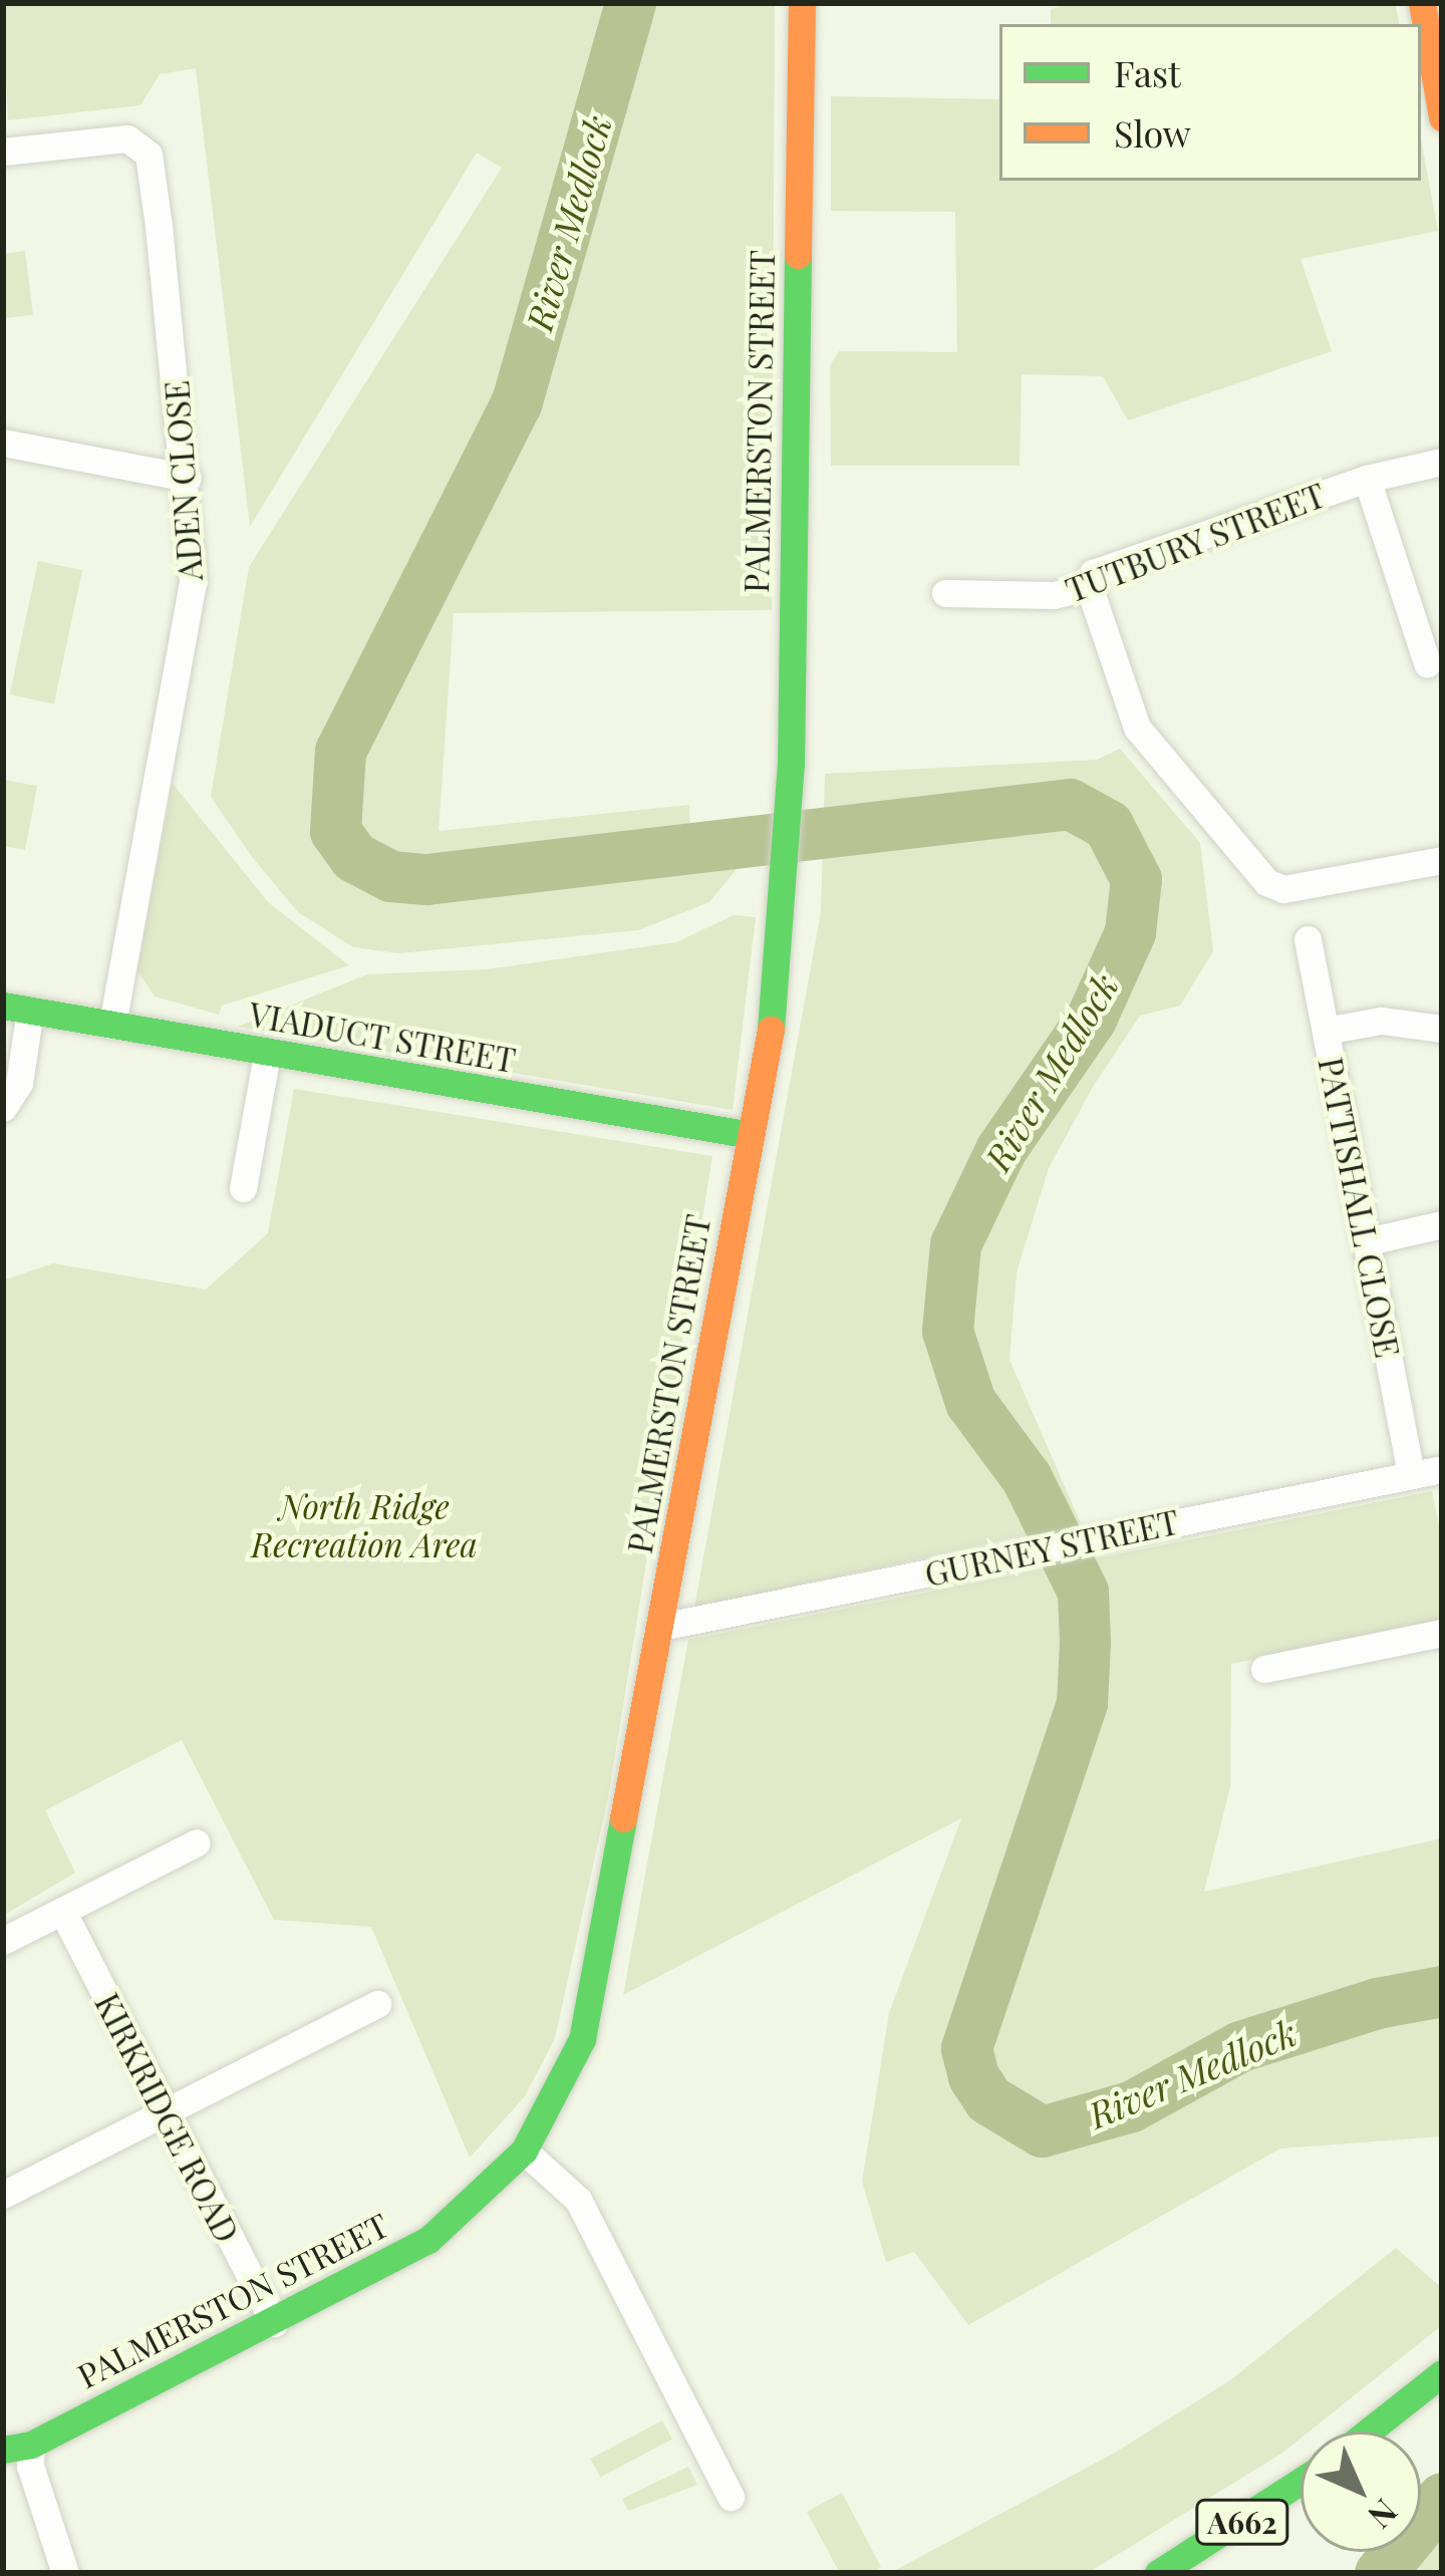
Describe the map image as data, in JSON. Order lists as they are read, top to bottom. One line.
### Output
{"streets":{"street":["PALMERSTON STREET","ADEN CLOSE","TUTBURY STREET","VIADUCT STREET","PATTISHALL CLOSE","GURNEY STREET","KIRKRIDGE ROAD","A662"]},"crossings":[["PALMERSTON STREET","VIADUCT STREET"],["PALMERSTON STREET","GURNEY STREET"],["PALMERSTON STREET","KIRKRIDGE ROAD"],["ADEN CLOSE","VIADUCT STREET"],["PATTISHALL CLOSE","GURNEY STREET"]],"water":["River Medlock"],"parks":["North Ridge Recreation Area"],"legend":["Fast","Slow"],"north":"bottom right"}
